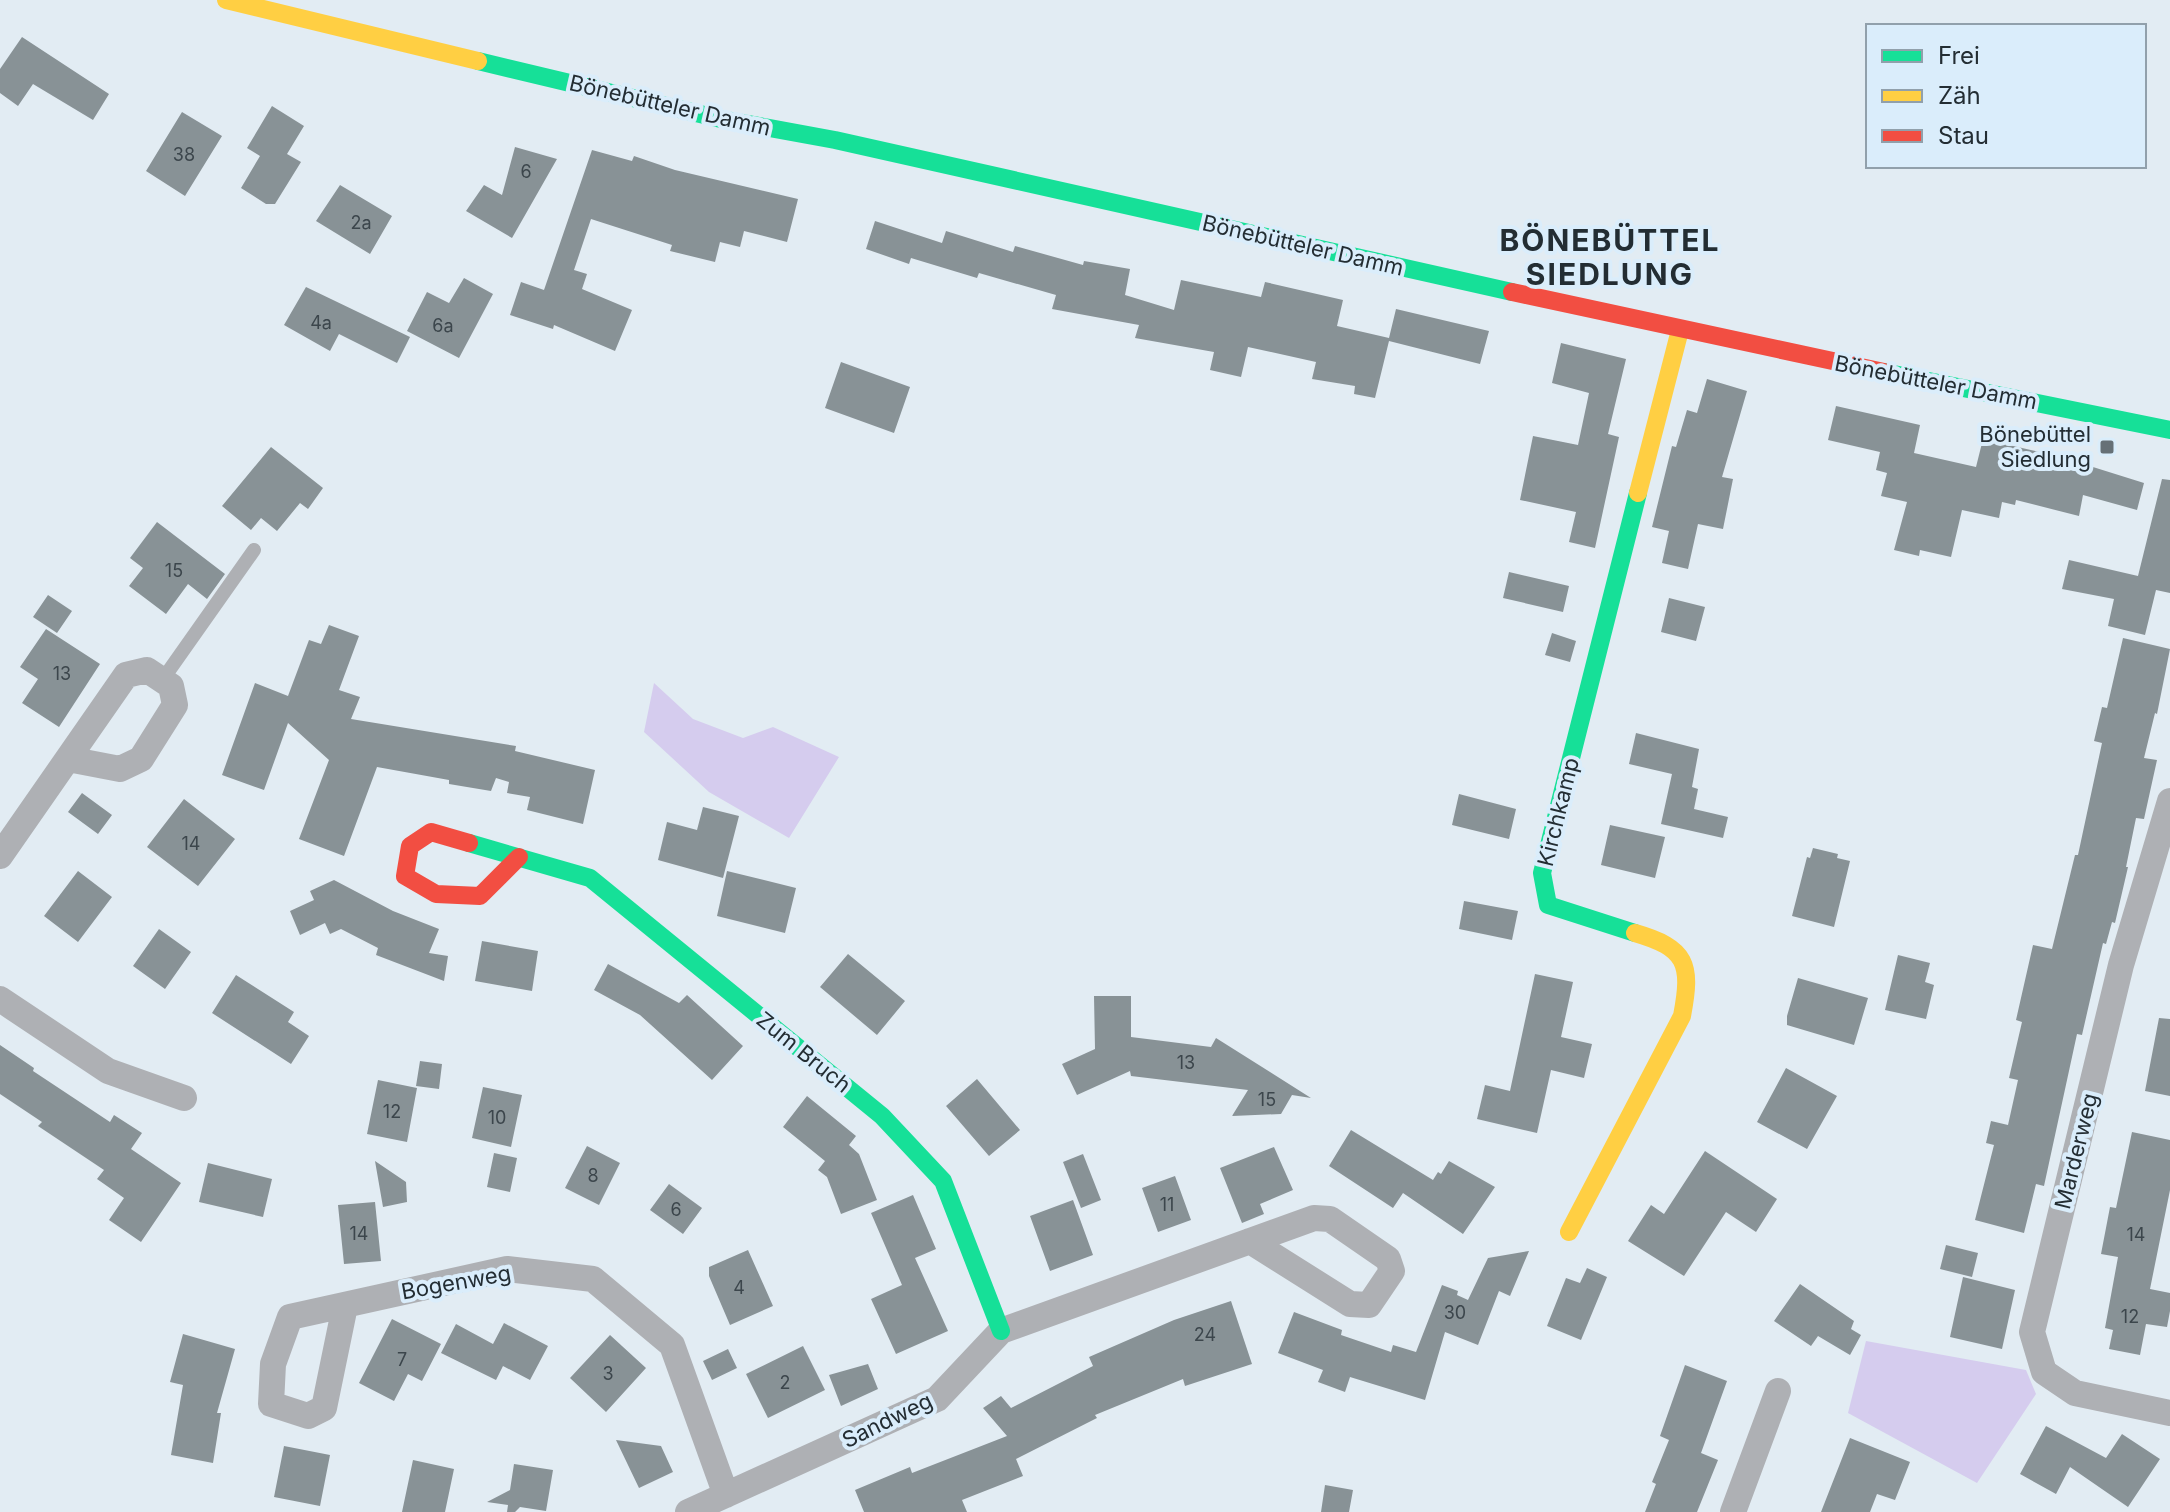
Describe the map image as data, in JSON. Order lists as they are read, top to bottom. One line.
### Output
{"streets":{"street":["Bönebütteler Damm","Kirchkamp","Zum Bruch","Marderweg","Bogenweg","Sandweg"]},"crossings":[["Bönebütteler Damm","Kirchkamp"],["Zum Bruch","Sandweg"],["Bogenweg","Sandweg"]],"districts":["BÖNEBÜTTEL SIEDLUNG"],"places":{"transit":["Bönebüttel Siedlung"]},"house_numbers":["38","6","2a","4a","6a","15","13","14","13","15","12","10","8","11","6","14","14","4","30","12","24","7","3","2"],"legend":["Frei","Zäh","Stau"]}
